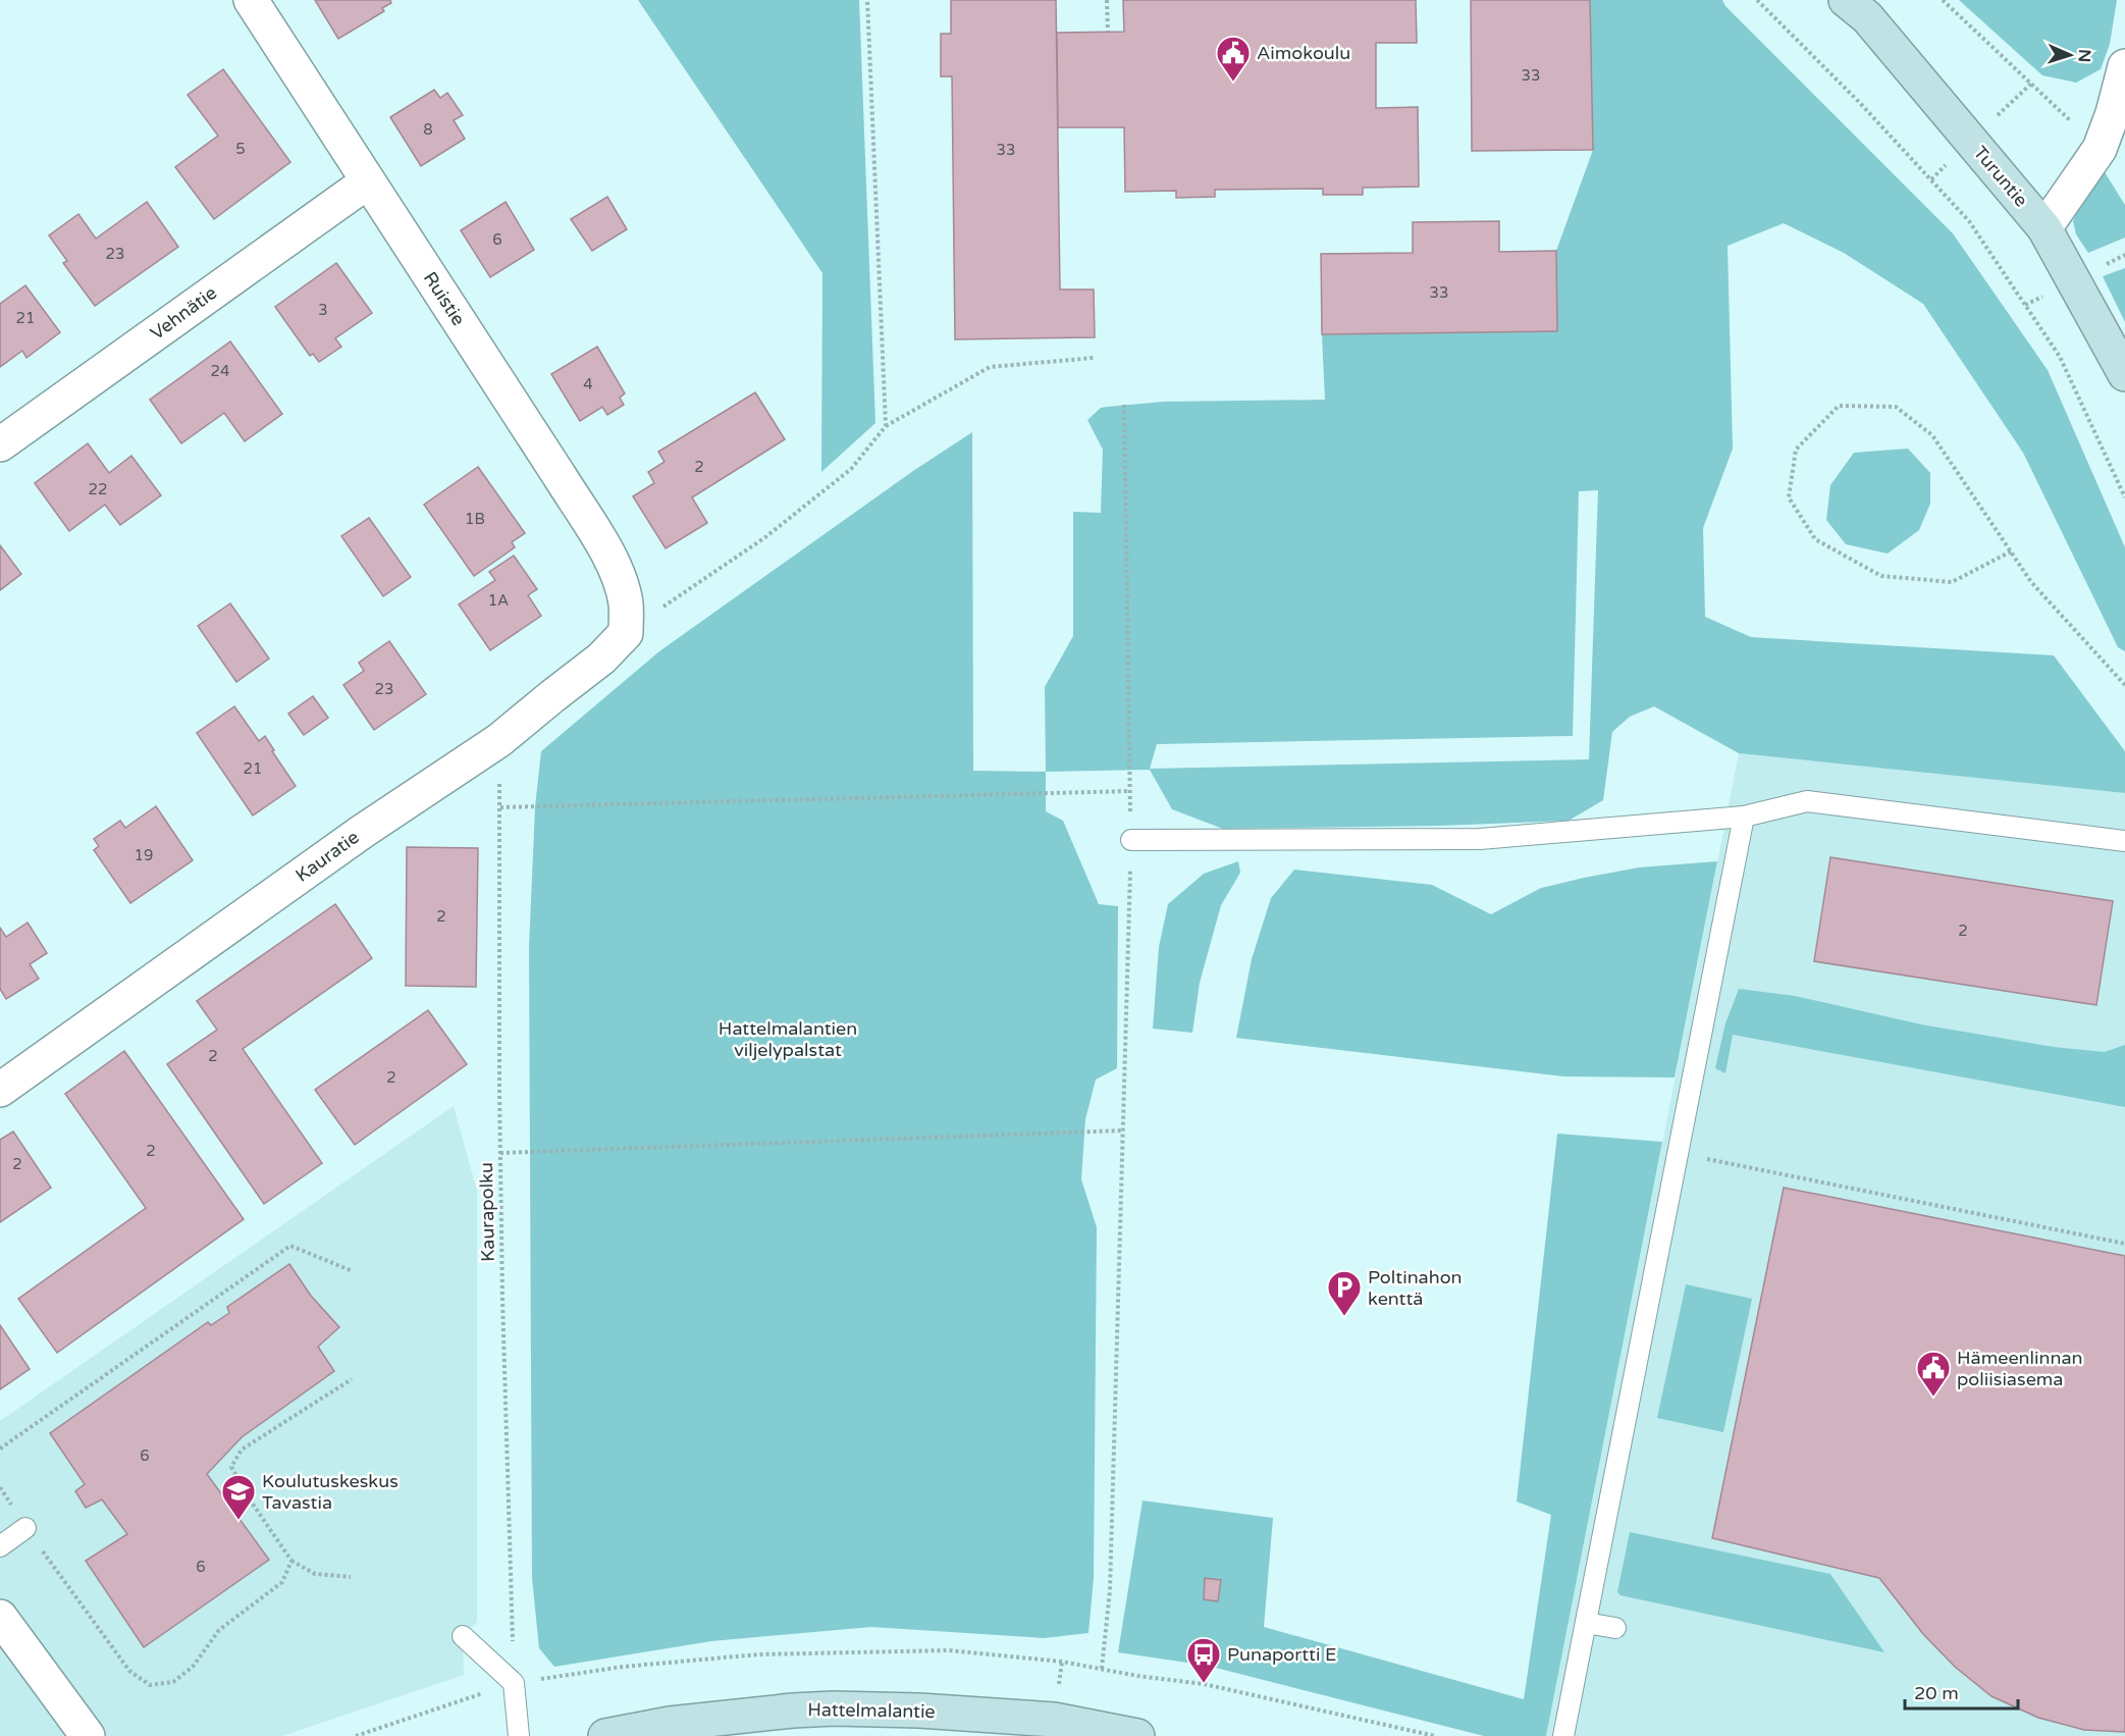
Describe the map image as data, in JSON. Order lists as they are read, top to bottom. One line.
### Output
{"streets":{"main road":["Turuntie","Hattelmalantie"],"street":["Ruistie","Vehnätie","Kauratie"],"path":["Kaurapolku"]},"crossings":[["Ruistie","Vehnätie"],["Ruistie","Kauratie"],["Kauratie","Kaurapolku"]],"parks":["Hattelmalantien viljelypalstat"],"places":{"public building":["Aimokoulu","Hämeenlinnan poliisiasema"],"parking":["Poltinahon kenttä"],"school or university":["Koulutuskeskus Tavastia"],"bus stop":["Punaportti E"]},"house_numbers":["33","8","5","33","6","23","33","3","21","24","4","2","22","1B","1A","23","21","19","2","2","2","2","2","2","6","6"],"scale_bar":"20 m","north":"right"}
